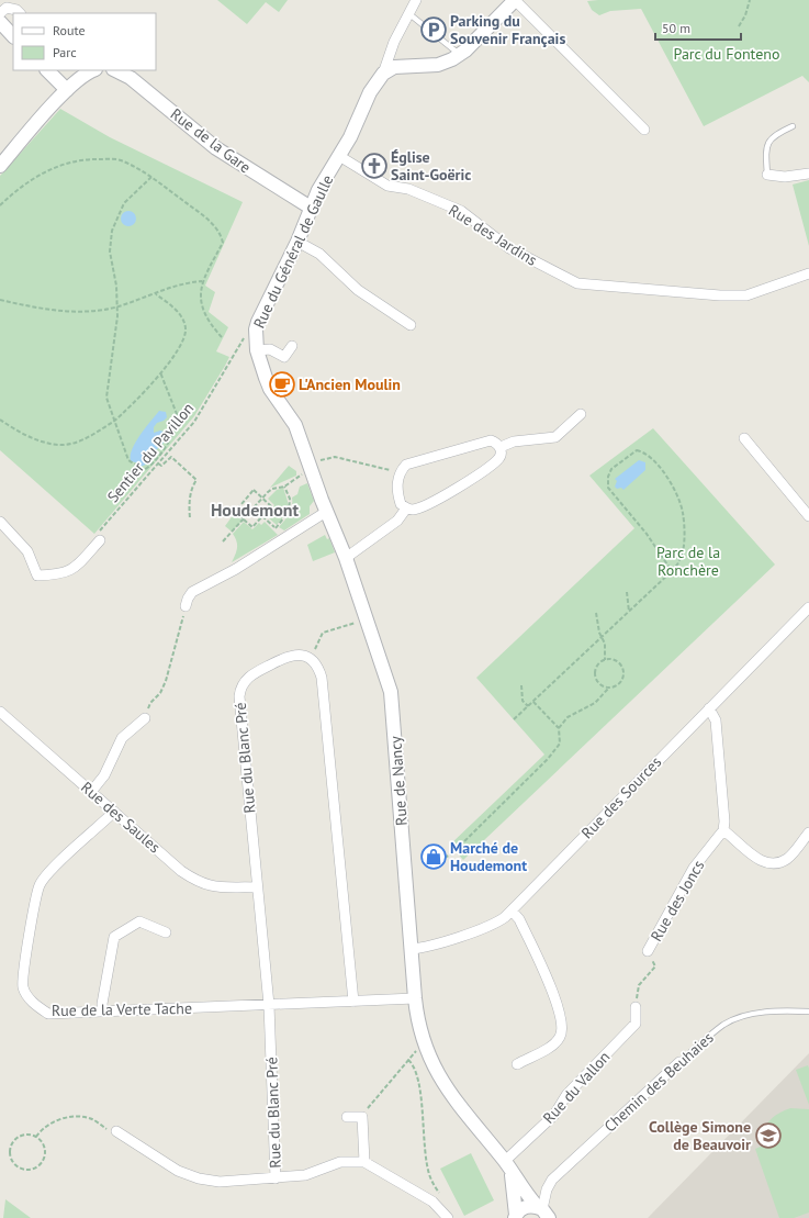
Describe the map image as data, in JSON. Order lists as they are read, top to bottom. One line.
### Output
{"streets":{"street":["Rue de la Gare","Rue des Jardins","Rue du Général de Gaulle","Rue du Blanc Pré","Rue de Nancy","Rue des Sources","Rue des Saules","Rue des Joncs","Rue de la Verte Tache","Chemin des Beuhaies","Rue du Vallon"],"path":["Sentier du Pavillon"]},"crossings":[["Rue de la Gare","Rue du Général de Gaulle"],["Rue des Jardins","Rue du Général de Gaulle"],["Rue du Général de Gaulle","Rue de Nancy"],["Rue du Blanc Pré","Rue des Saules"],["Rue du Blanc Pré","Rue de la Verte Tache"],["Rue de Nancy","Rue des Sources"],["Rue de Nancy","Rue de la Verte Tache"],["Rue de Nancy","Chemin des Beuhaies"],["Rue de Nancy","Rue du Vallon"],["Rue des Saules","Rue de la Verte Tache"]],"districts":["Houdemont"],"parks":["Parc du Fonteno","Parc de la Ronchère"],"places":{"parking":["Parking du Souvenir Français"],"church":["Église Saint-Goëric"],"cafe":["L'Ancien Moulin"],"shop":["Marché de Houdemont"],"school or university":["Collège Simone de Beauvoir"]},"legend":["Route","Parc"],"scale_bar":"50 m"}
